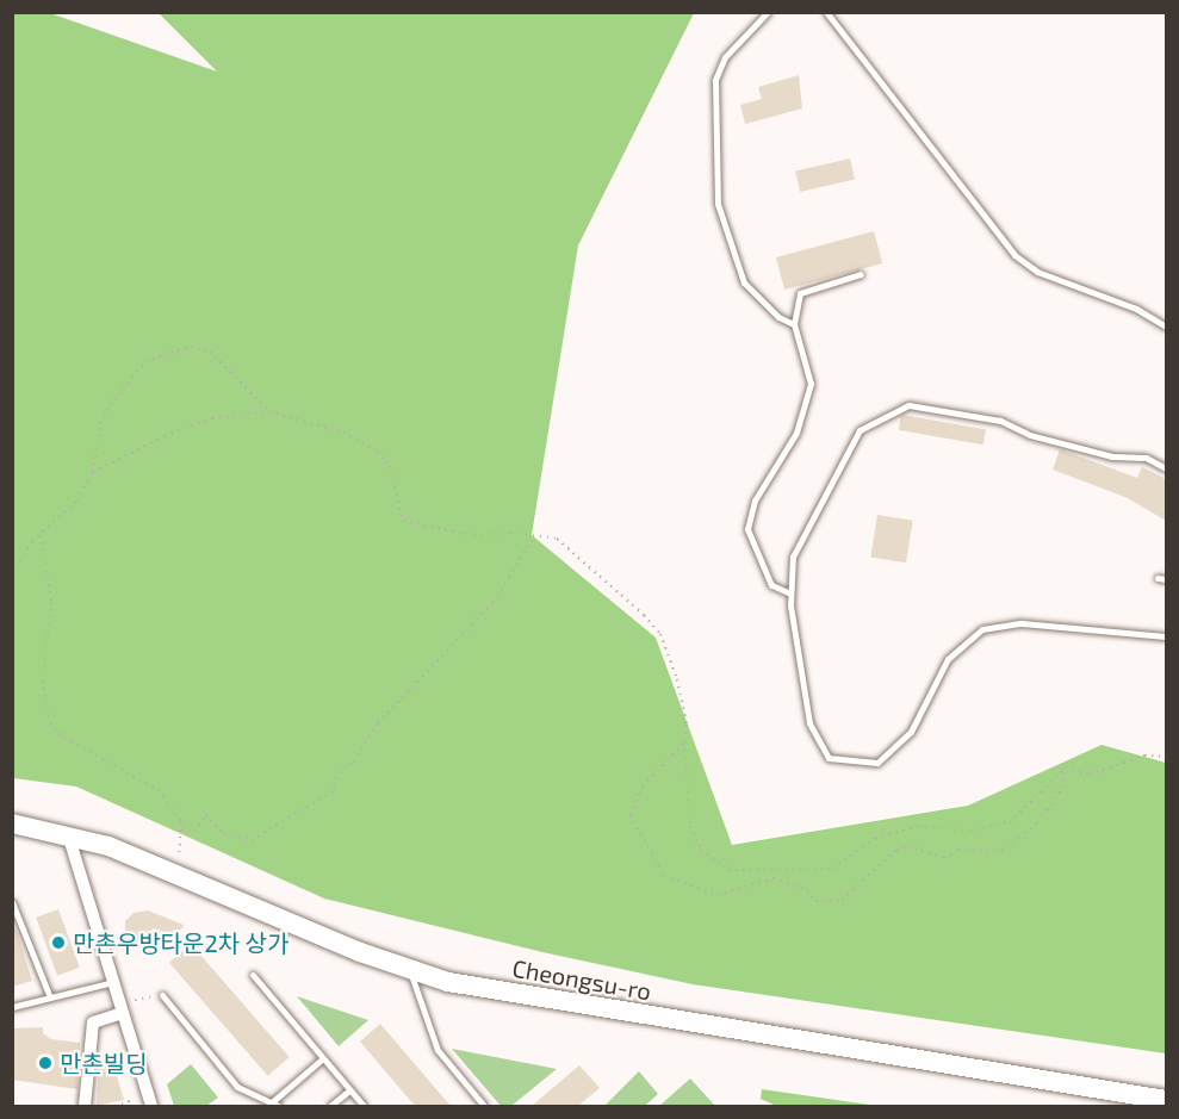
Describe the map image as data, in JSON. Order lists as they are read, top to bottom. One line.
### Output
{"streets":{"main road":["Cheongsu-ro"]},"places":["만촌우방타운2차 상가","만촌빌딩"]}
